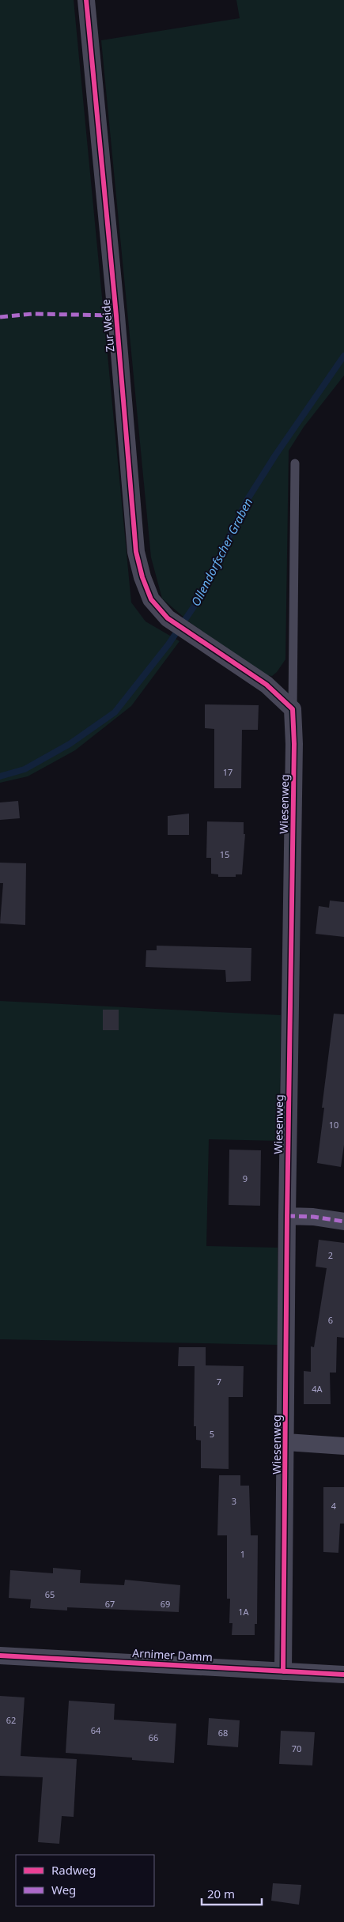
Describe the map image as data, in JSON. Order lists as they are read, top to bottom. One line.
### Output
{"streets":{"street":["Zur Weide","Wiesenweg","Arnimer Damm"]},"crossings":[["Zur Weide","Wiesenweg"],["Wiesenweg","Arnimer Damm"]],"water":["Ollendorfscher Graben"],"house_numbers":["17","15","10","9","2","6","7","4A","5","3","4","1","65","67","69","1A","62","64","68","66","70"],"legend":["Radweg","Weg"],"scale_bar":"20 m"}
